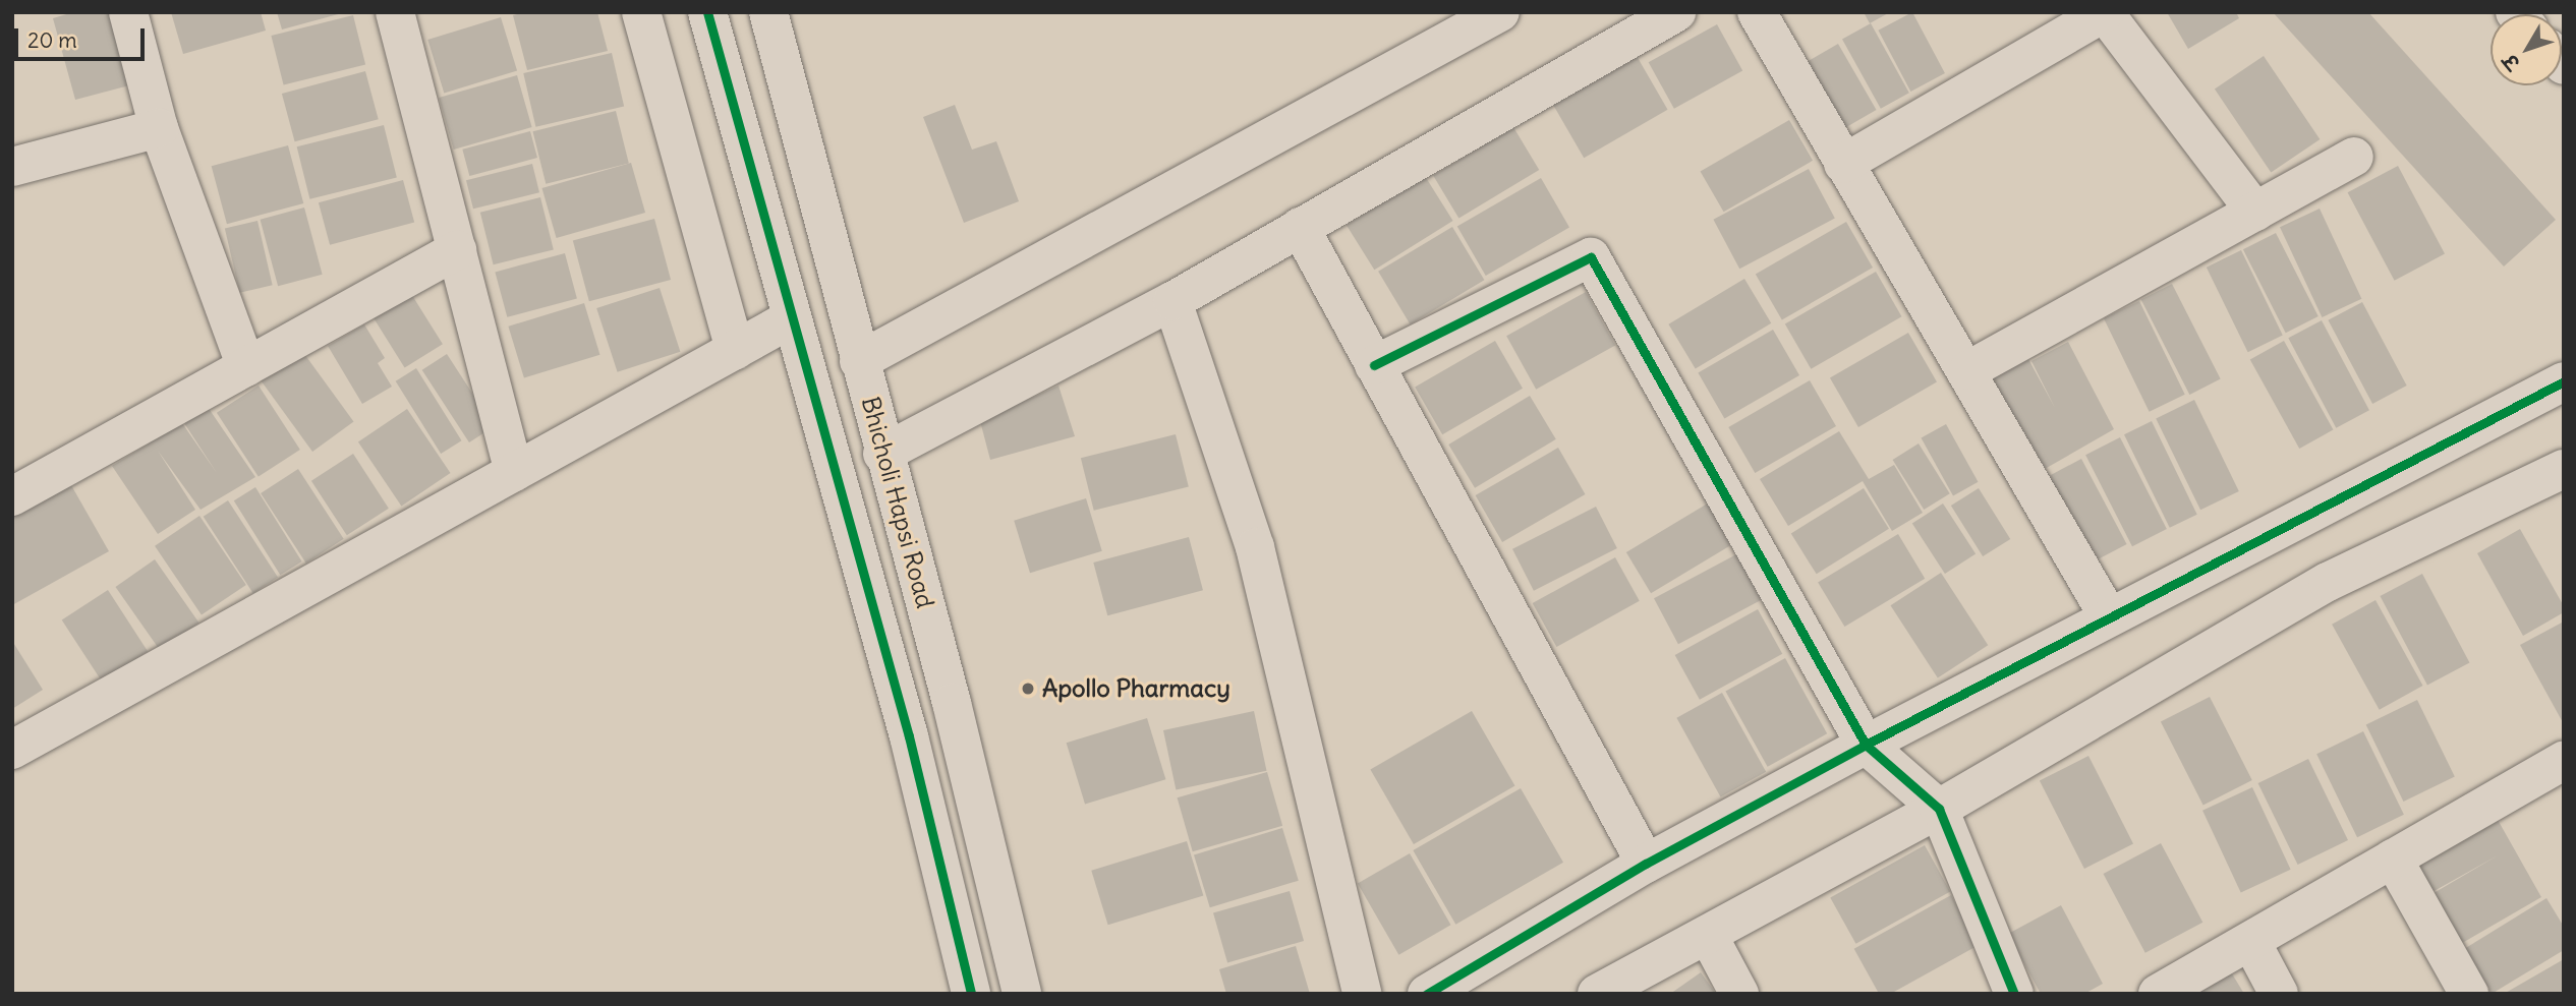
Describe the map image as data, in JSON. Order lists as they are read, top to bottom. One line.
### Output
{"streets":{"street":["Bhicholi Hapsi Road"]},"places":["Apollo Pharmacy"],"scale_bar":"20 m","north":"bottom left"}
